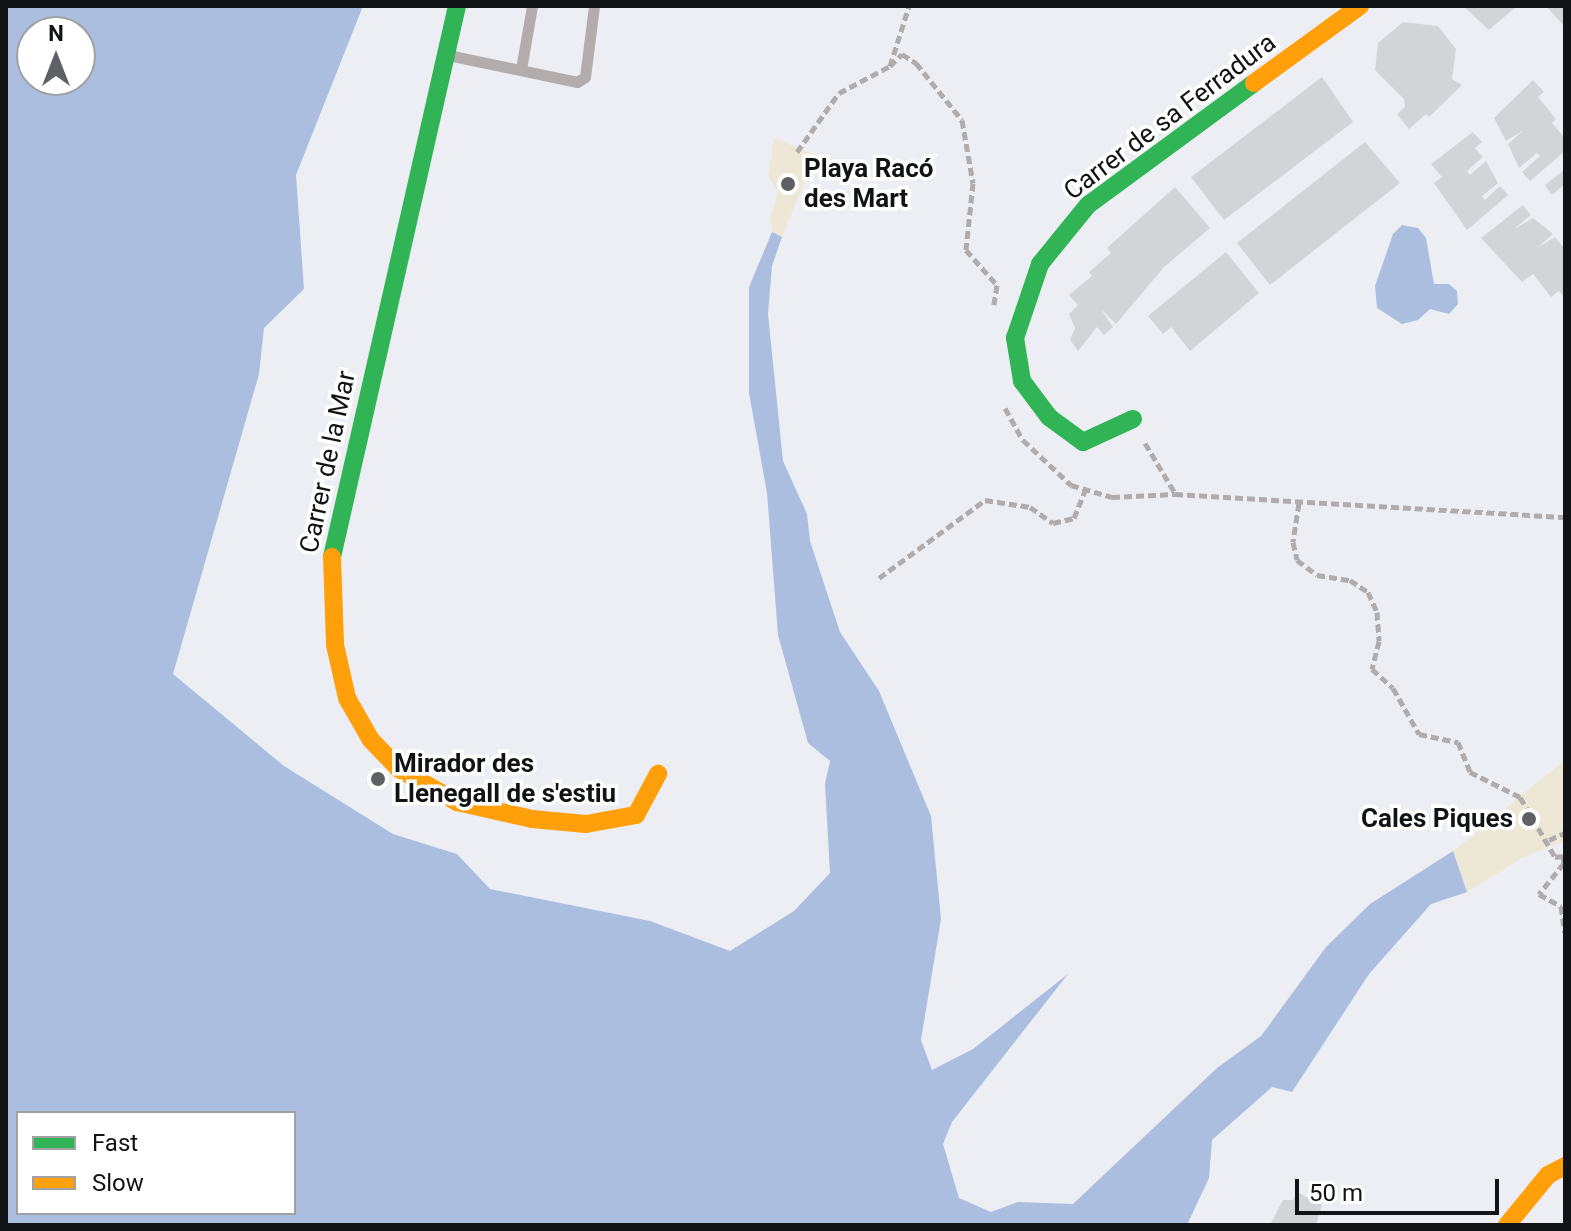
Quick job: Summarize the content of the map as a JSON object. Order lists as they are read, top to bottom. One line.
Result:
{"streets":{"street":["Carrer de sa Ferradura","Carrer de la Mar"]},"places":["Playa Racó des Mart","Mirador des Llenegall de s'estiu","Cales Piques"],"legend":["Fast","Slow"],"scale_bar":"50 m","north":"top"}
